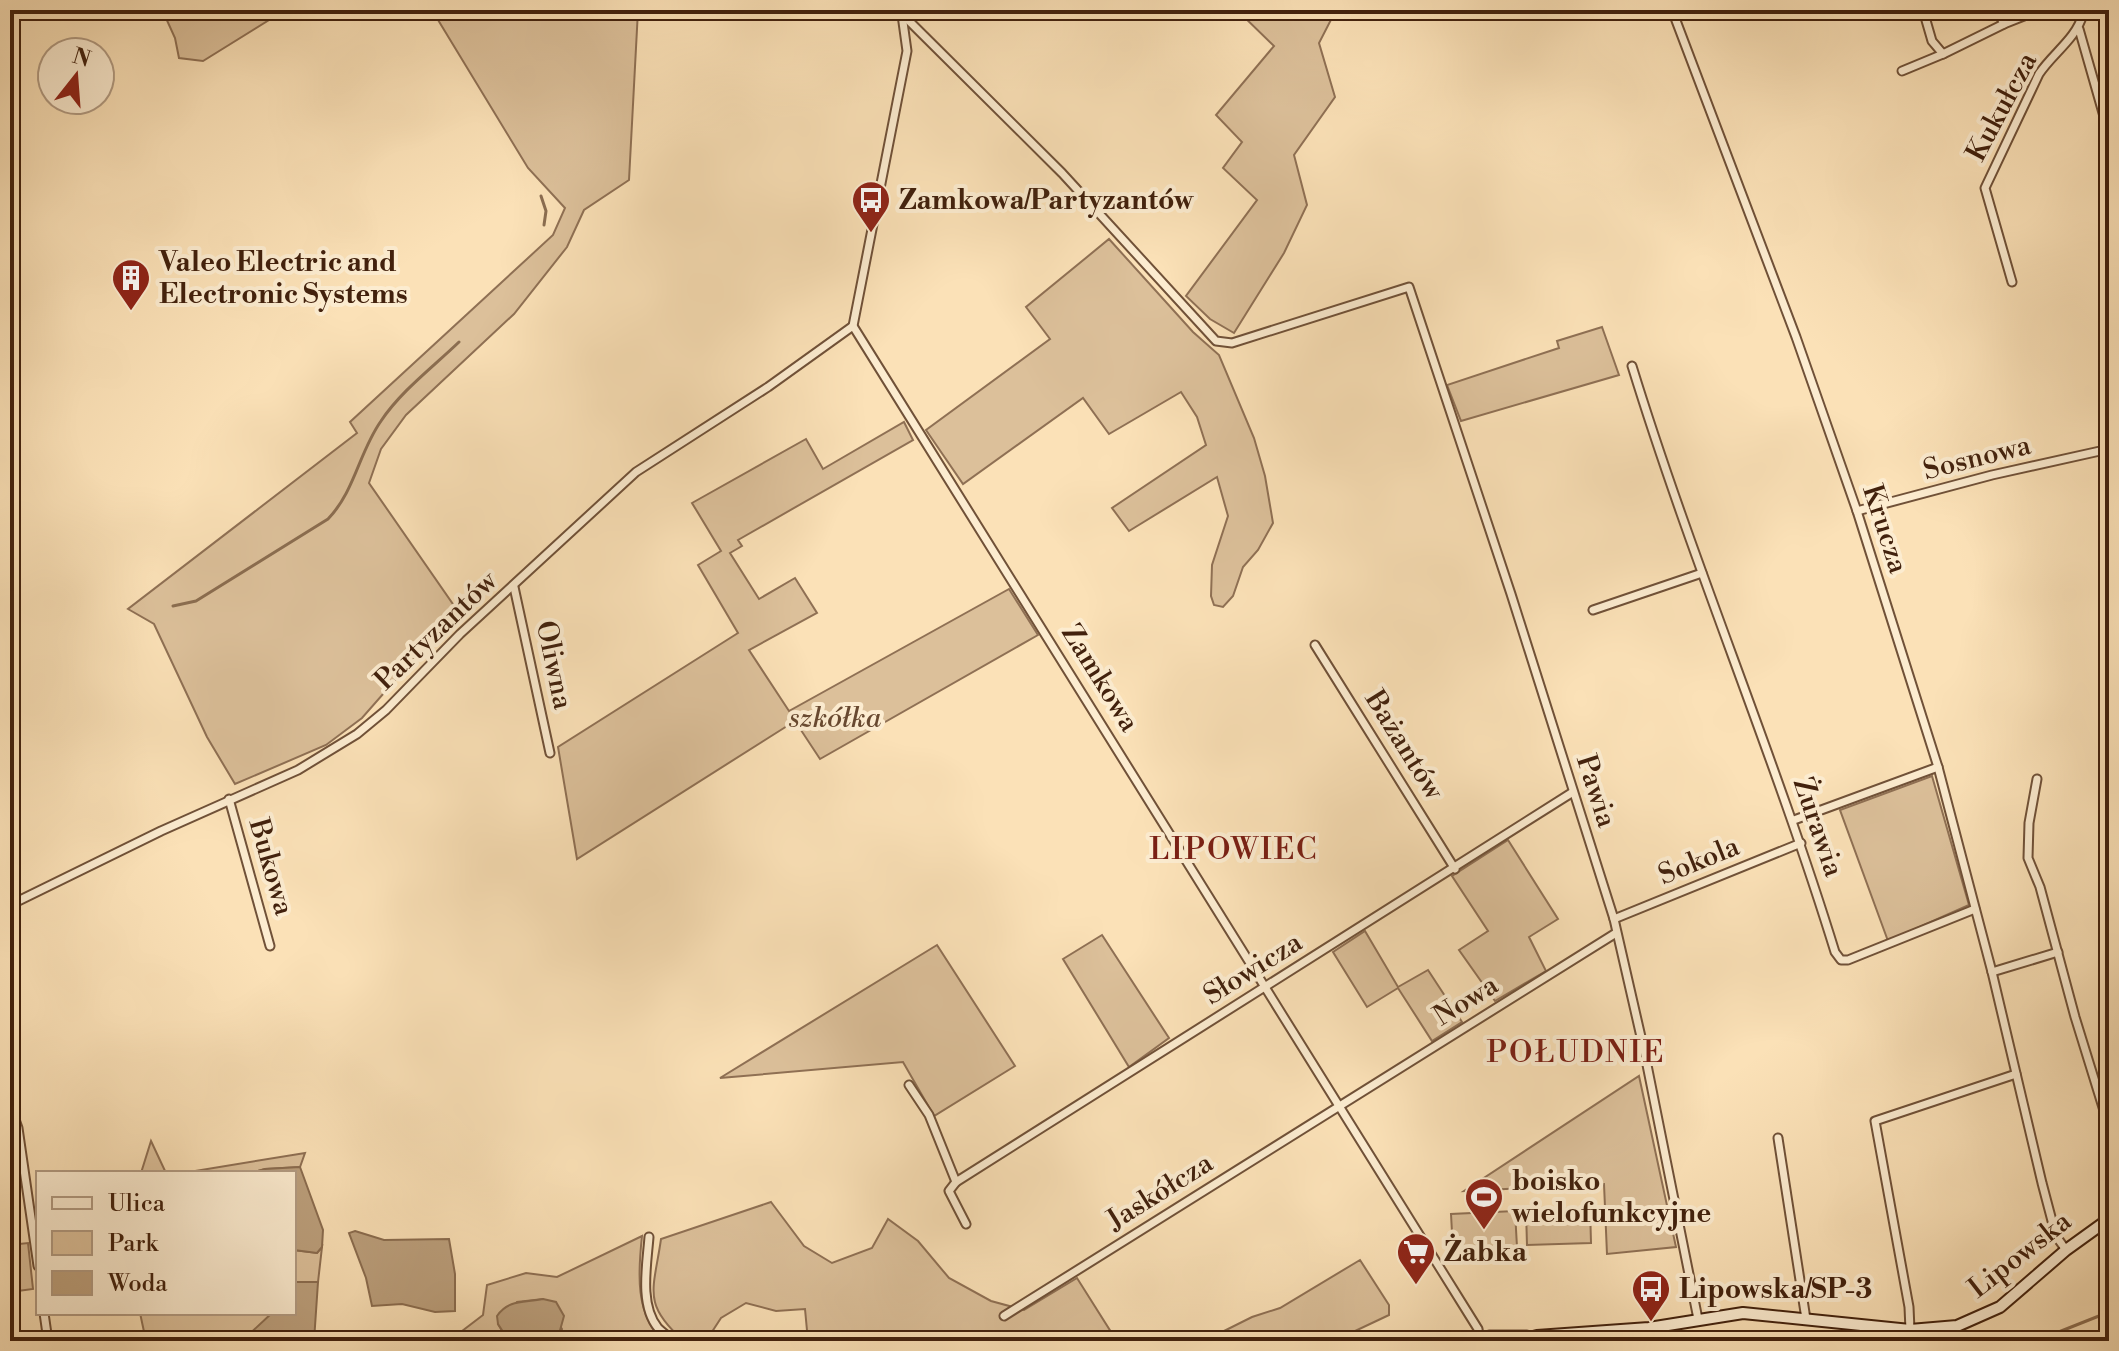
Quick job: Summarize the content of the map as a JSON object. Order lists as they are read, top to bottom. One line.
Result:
{"streets":{"street":["Kukułcza","Sosnowa","Krucza","Partyzantów","Oliwna","Zamkowa","Bażantów","Pawia","Żurawia","Sokola","Bukowa","Słowicza","Nowa","Jaskółcza","Lipowska"]},"crossings":[["Sosnowa","Krucza"],["Krucza","Żurawia"],["Krucza","Lipowska"],["Partyzantów","Oliwna"],["Partyzantów","Zamkowa"],["Partyzantów","Bukowa"],["Zamkowa","Słowicza"],["Zamkowa","Nowa"],["Zamkowa","Jaskółcza"],["Zamkowa","Lipowska"],["Bażantów","Słowicza"],["Pawia","Sokola"],["Pawia","Słowicza"],["Pawia","Nowa"],["Pawia","Lipowska"],["Żurawia","Sokola"],["Nowa","Jaskółcza"]],"districts":["LIPOWIEC","POŁUDNIE"],"parks":["szkółka"],"places":{"bus stop":["Zamkowa/Partyzantów","Lipowska/SP-3"],"building":["Valeo Electric and Electronic Systems"],"sports":["boisko wielofunkcyjne"],"supermarket":["Żabka"]},"legend":["Ulica","Park","Woda"],"north":"top"}
